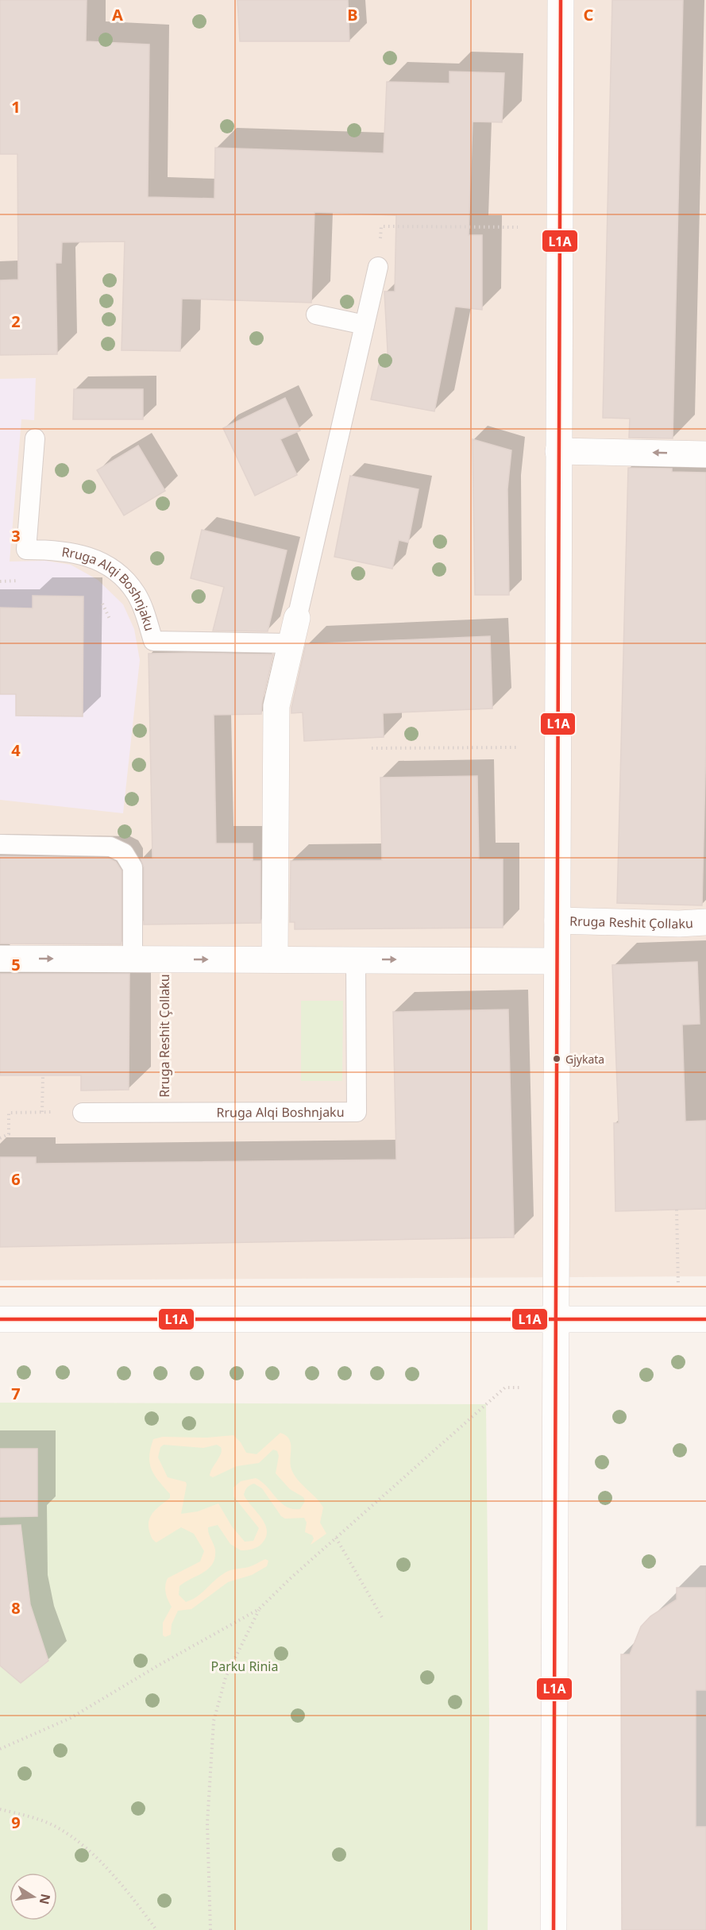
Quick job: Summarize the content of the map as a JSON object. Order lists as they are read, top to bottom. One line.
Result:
{"streets":{"street":["Rruga Reshit Çollaku"],"lane":["Rruga Alqi Boshnjaku"]},"crossings":[["Rruga Alqi Boshnjaku","Rruga Reshit Çollaku"]],"parks":["Parku Rinia"],"places":["Gjykata"],"lines":["transit line L1A"],"north":"right","grid":{"columns":["A","B","C"],"rows":["1","2","3","4","5","6","7","8","9"]}}
